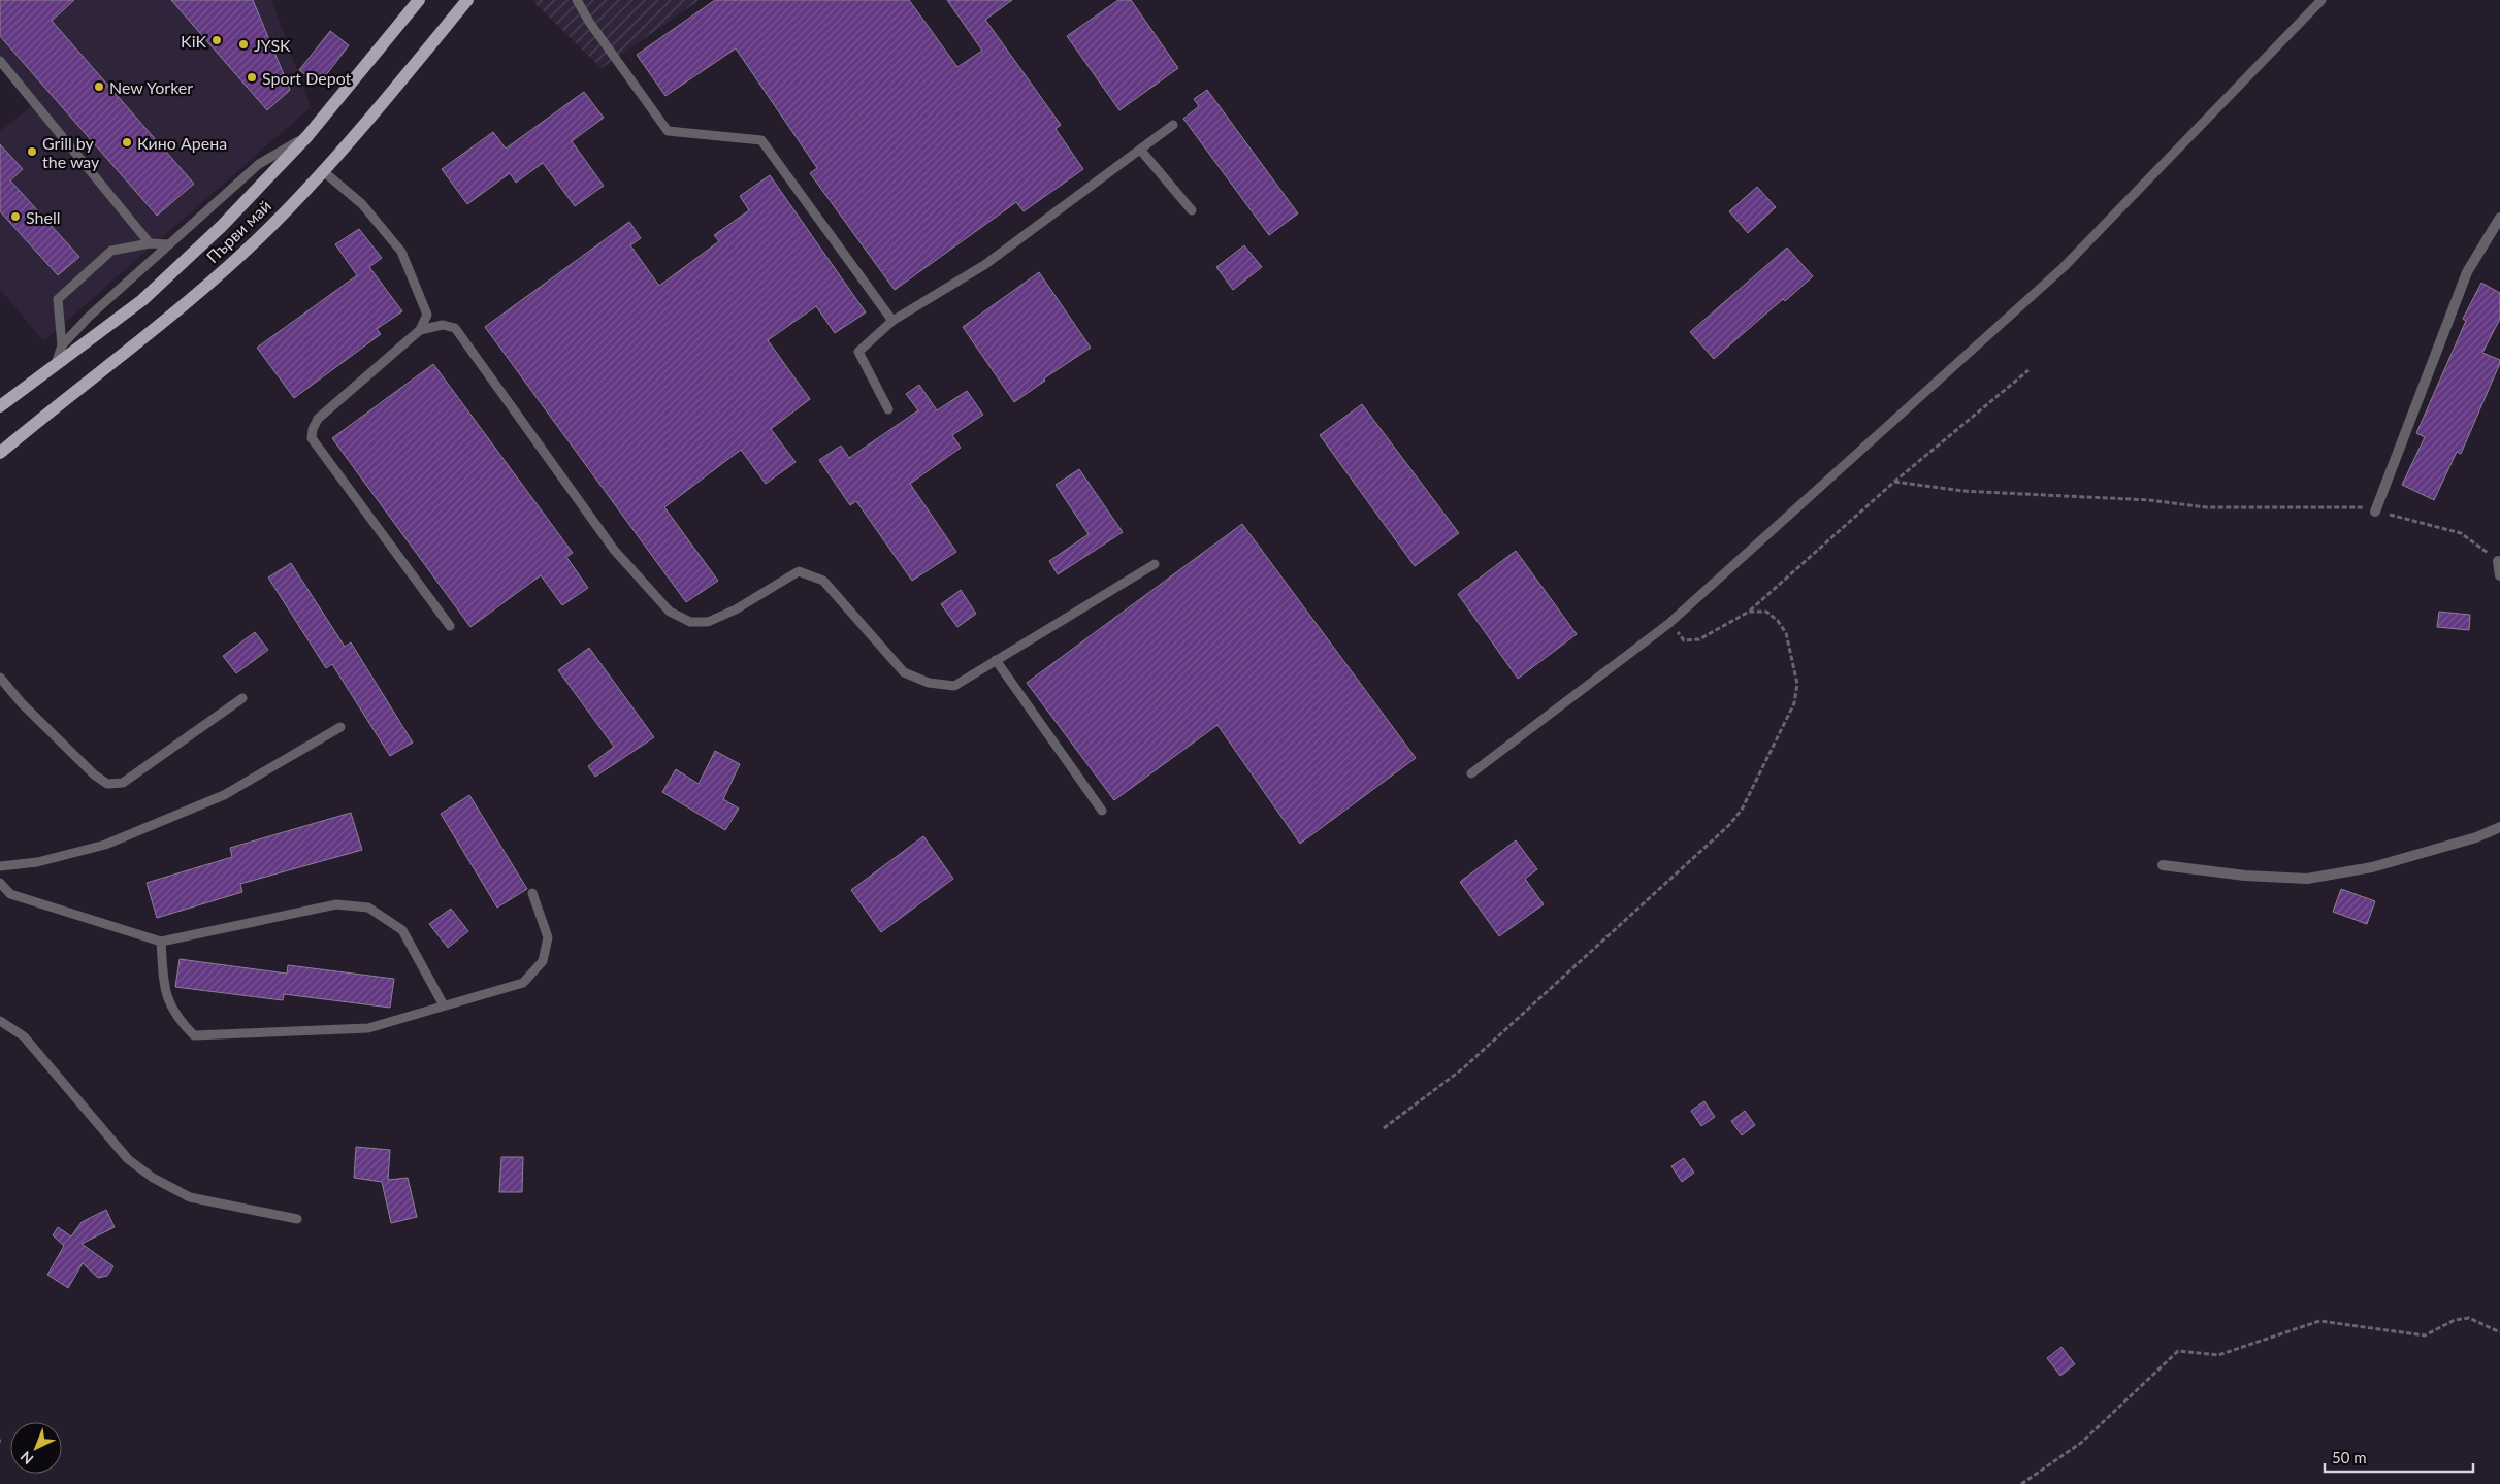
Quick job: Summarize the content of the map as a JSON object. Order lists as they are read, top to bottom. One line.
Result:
{"streets":{"main road":["Първи май"]},"places":["KiK","JYSK","Sport Depot","New Yorker","Кино Арена","Grill by the way","Shell"],"scale_bar":"50 m","north":"bottom left"}
